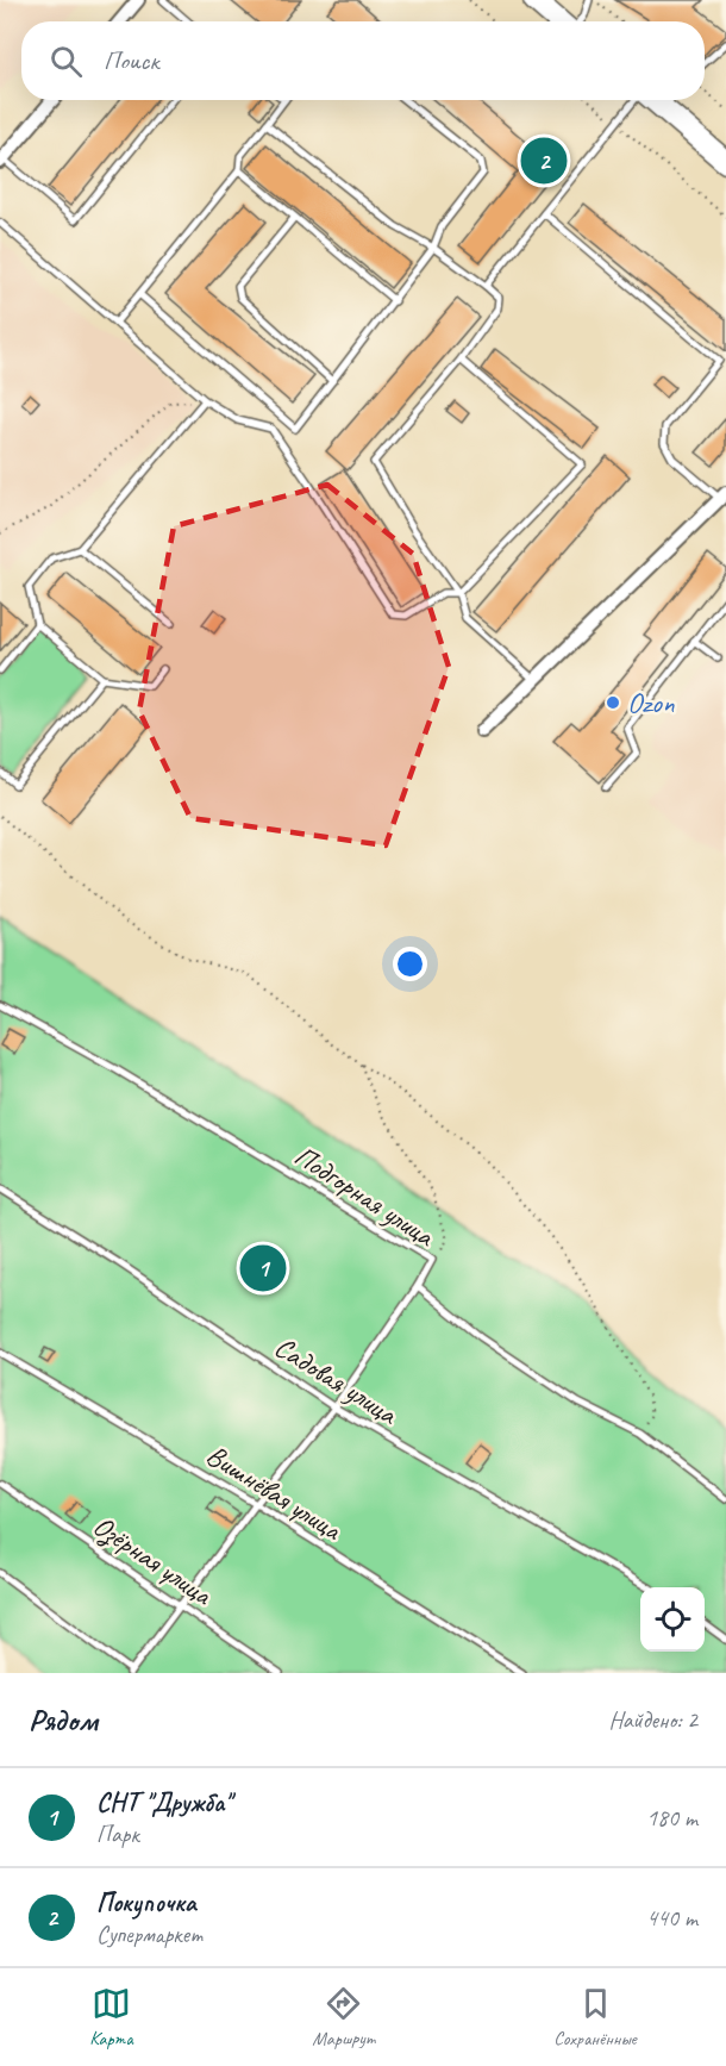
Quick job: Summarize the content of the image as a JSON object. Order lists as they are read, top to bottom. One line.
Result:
{"streets":{"lane":["Подгорная улица","Садовая улица","Вишнёвая улица","Озёрная улица"]},"places":["Ozon"],"page":{"search":"Поиск","pins":["2","1"],"heading":["Рядом","Найдено: 2"],"list":[{"mark":"1","name":"СНТ \"Дружба\"","note":"Парк","value":"180 m"},{"mark":"2","name":"Покупочка","note":"Супермаркет","value":"440 m"}],"nav":["Карта","Маршрут","Сохранённые"]}}
